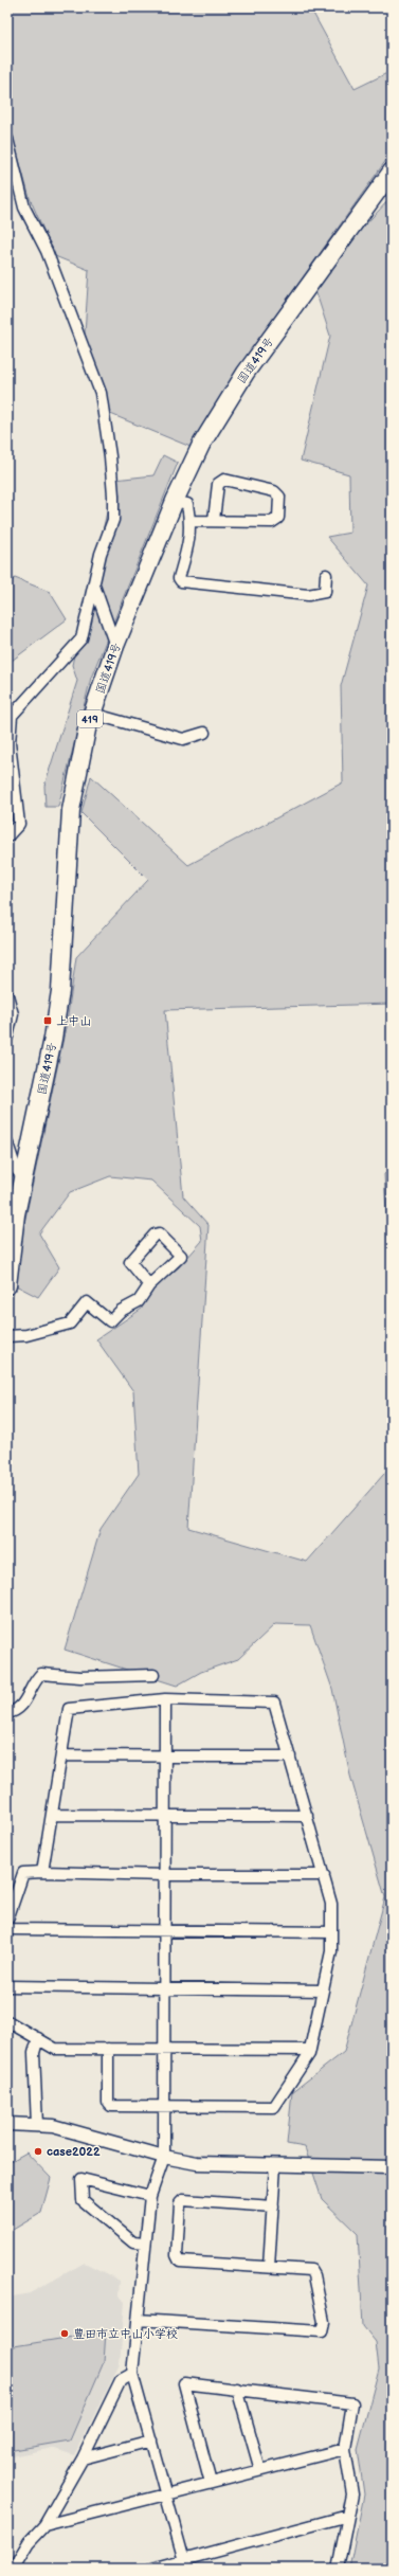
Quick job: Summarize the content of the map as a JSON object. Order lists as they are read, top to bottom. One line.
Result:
{"streets":{"highway":["国道419号","419"]},"places":{"transit":["上中山"],"other":["case2022","豊田市立中山小学校"]}}
